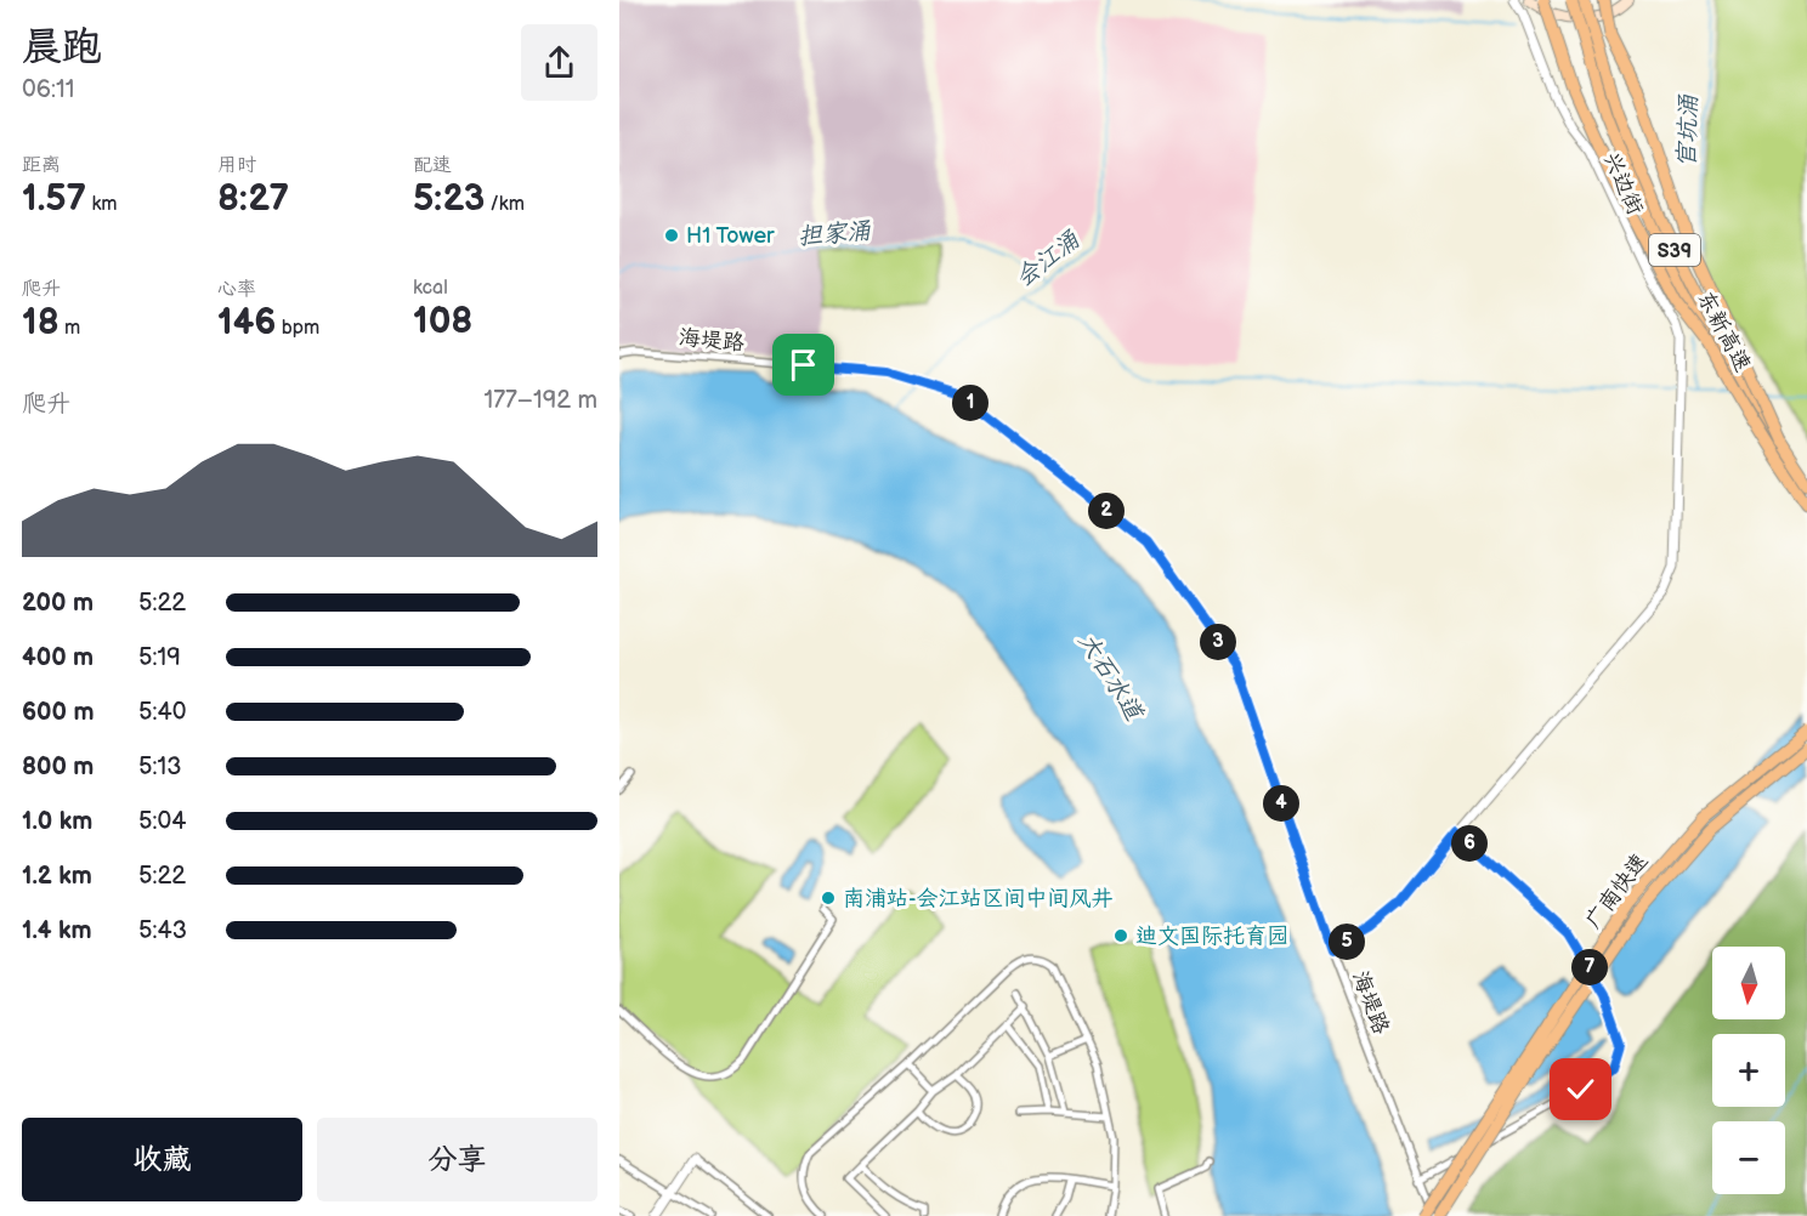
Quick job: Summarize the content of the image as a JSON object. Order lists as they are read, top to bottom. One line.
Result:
{"streets":{"highway":["S39","东新高速","广南快速"],"street":["兴边街","海堤路"]},"crossings":[["兴边街","海堤路"],["海堤路","广南快速"]],"water":["官坑涌","担家涌","会江涌","大石水道"],"places":["H1 Tower","南浦站-会江站区间中间风井","迪文国际托育园"],"north":"bottom","page":{"heading":["晨跑","06:11"],"stats":[["距离","1.57 km"],["用时","8:27"],["配速","5:23 /km"],["爬升","18 m"],["心率","146 bpm"],["kcal","108"]],"chart":["爬升","177–192 m"],"pins":["1","2","3","4","6","5","7"],"list":[{"name":"200 m","note":"5:22"},{"name":"400 m","note":"5:19"},{"name":"600 m","note":"5:40"},{"name":"800 m","note":"5:13"},{"name":"1.0 km","note":"5:04"},{"name":"1.2 km","note":"5:22"},{"name":"1.4 km","note":"5:43"}],"map_buttons":["+","−"],"buttons":["收藏","分享"]}}
